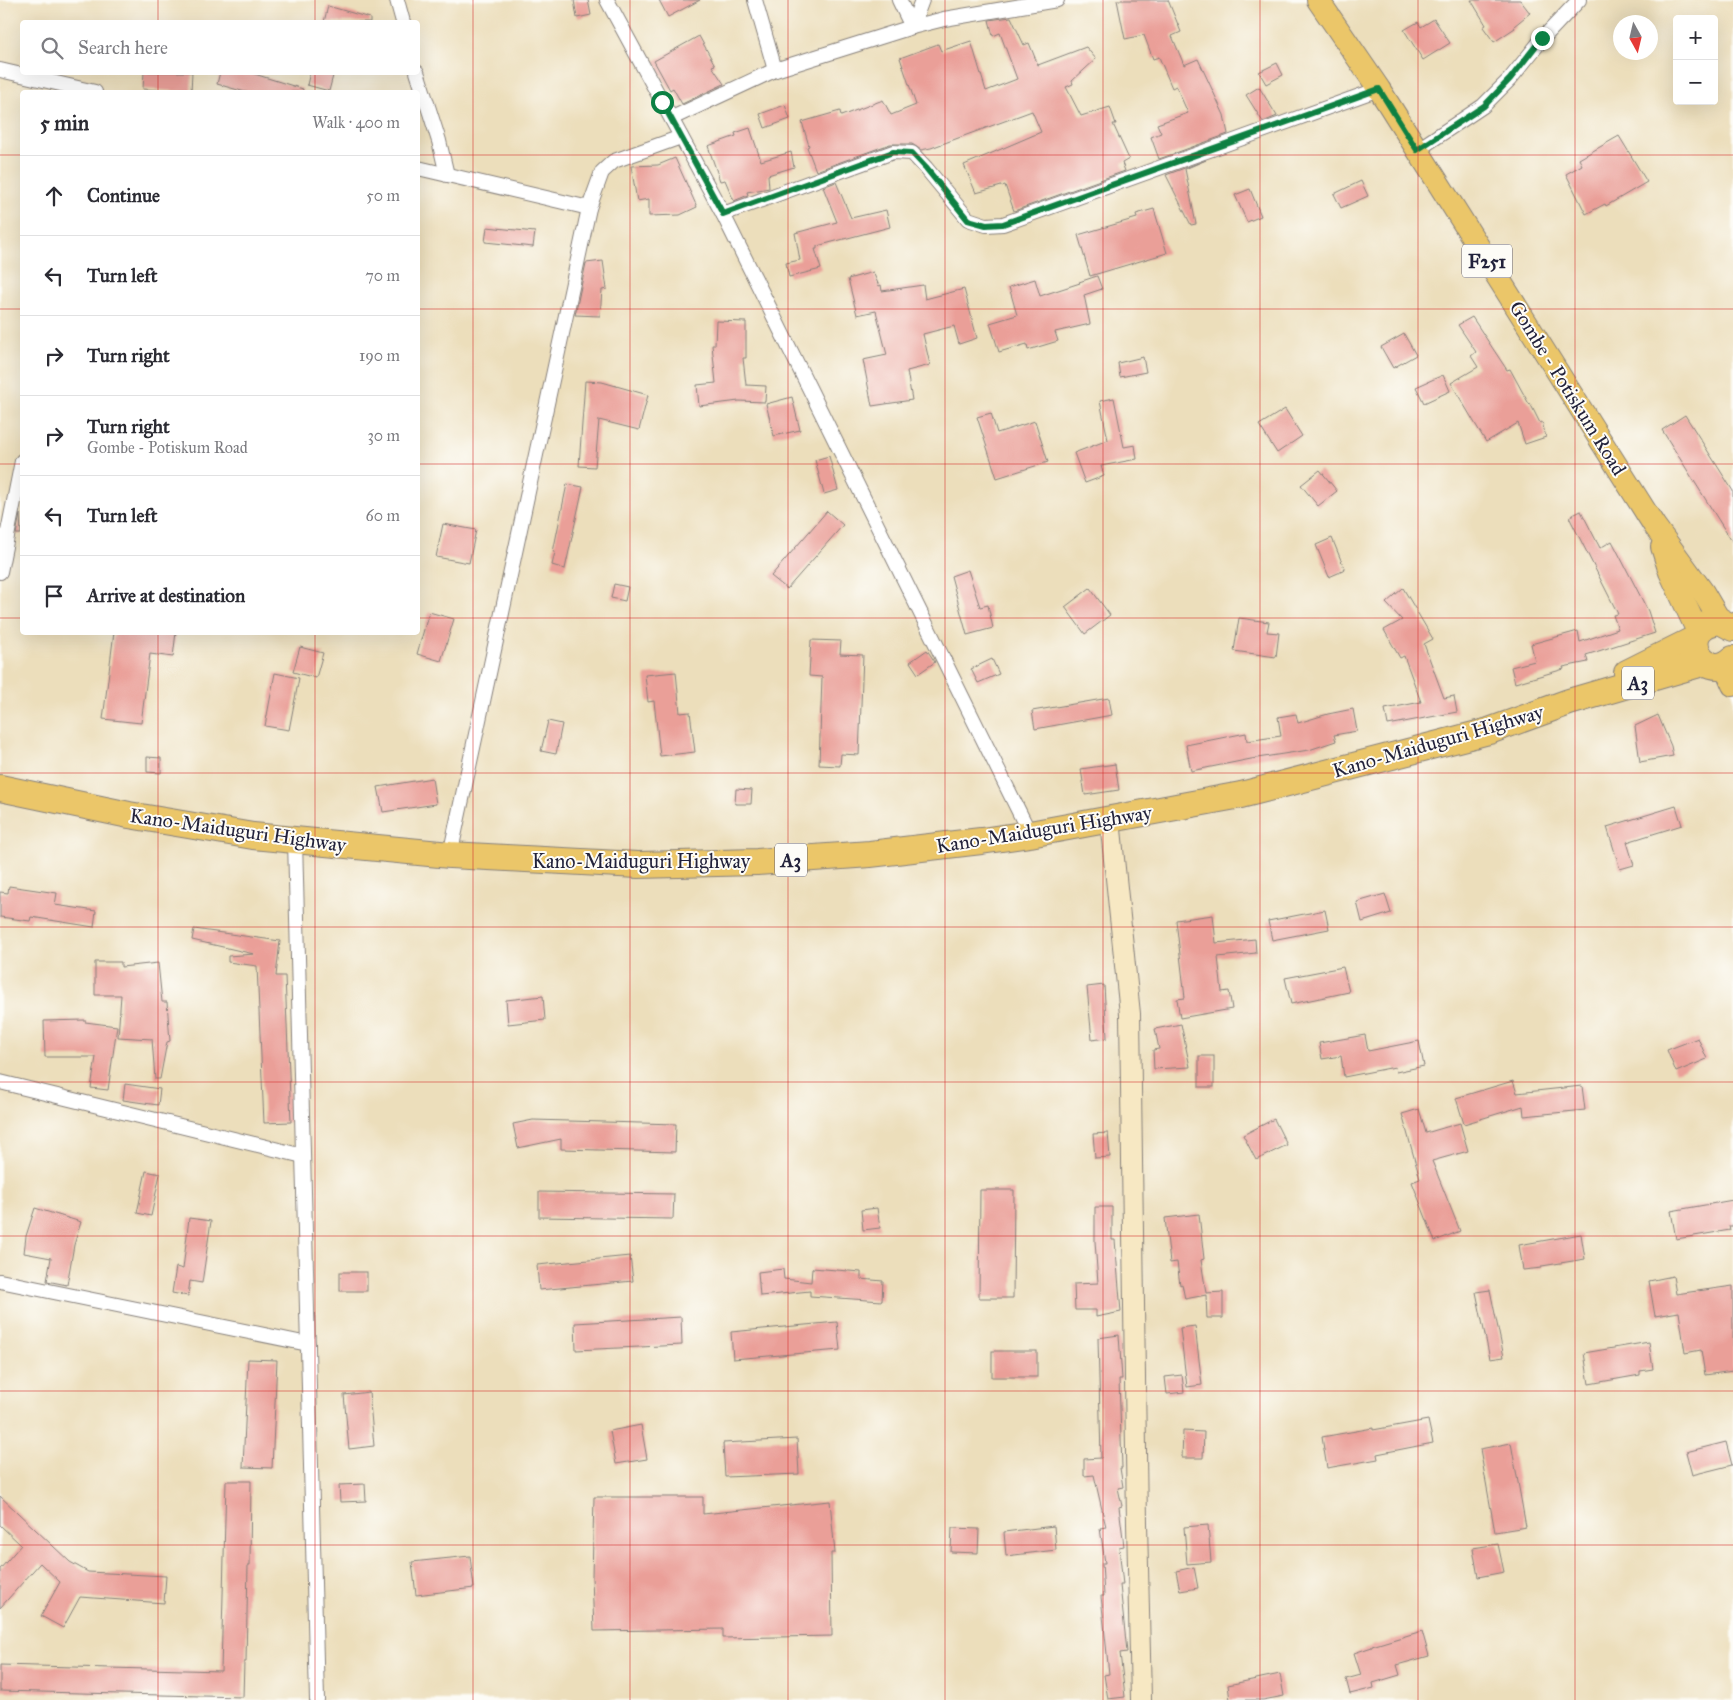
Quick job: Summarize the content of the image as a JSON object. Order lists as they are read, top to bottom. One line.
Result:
{"streets":{"highway":["A3","Kano-Maiduguri Highway"],"main road":["F251","Gombe - Potiskum Road"]},"crossings":[["Gombe - Potiskum Road","A3"],["Gombe - Potiskum Road","Kano-Maiduguri Highway"],["A3","Kano-Maiduguri Highway"]],"north":"bottom","page":{"map_buttons":["+","−"],"search":"Search here","heading":["5 min","Walk · 400 m"],"list":[["Continue","50 m"],["Turn left","70 m"],["Turn right","190 m"],["Turn right","Gombe - Potiskum Road","30 m"],["Turn left","60 m"],"Arrive at destination"]}}
